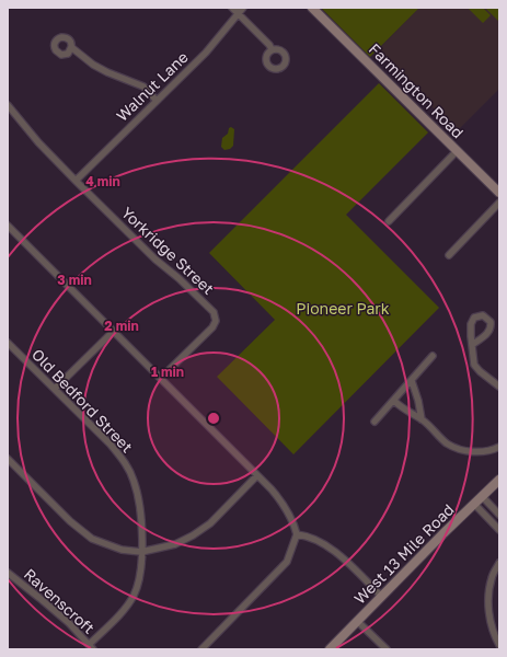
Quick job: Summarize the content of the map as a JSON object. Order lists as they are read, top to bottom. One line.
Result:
{"streets":{"street":["Walnut Lane","Farmington Road","Yorkridge Street","Old Bedford Street","West 13 Mile Road","Ravenscroft"]},"crossings":[["Walnut Lane","Yorkridge Street"],["Old Bedford Street","Ravenscroft"]],"parks":["Pioneer Park"],"rings":["4 min","3 min","2 min","1 min"]}
